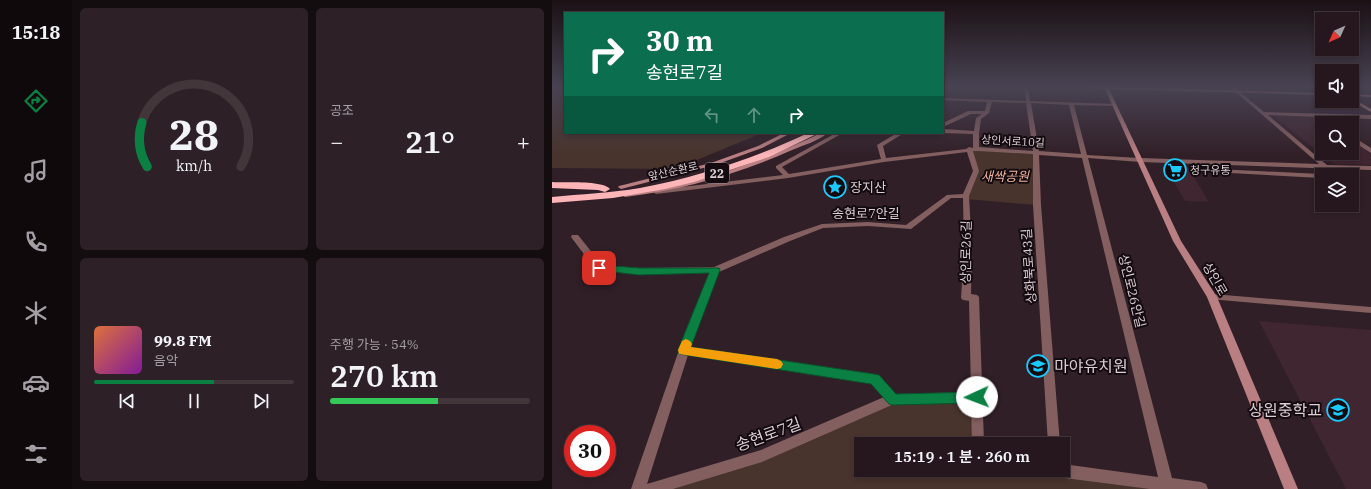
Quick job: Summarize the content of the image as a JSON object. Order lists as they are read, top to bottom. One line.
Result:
{"streets":{"highway":["앞산순환로","22"],"street":["상인서로10길","송현로7안길","상인로26길","상화북로43길","상인로","상인로26안길","송현로7길"]},"crossings":[["상인서로10길","상인로26길"],["상인서로10길","상화북로43길"],["상인서로10길","상인로"],["상인서로10길","상인로26안길"],["송현로7안길","상인로26길"],["상인로26길","송현로7길"]],"parks":["새싹공원"],"places":{"supermarket":["청구유통"],"place":["장지산"],"school or university":["마야유치원","상원중학교"]},"north":"bottom left","page":{"tabs":"15:18","tile":["공조",["주행 가능 · 54%","270 km"]],"turn":["30 m","송현로7길"],"heat":["−","21°","+"],"song":["99.8 FM","음악"],"limit":"30","trip":"15:19 · 1 분 · 260 m","gauge":["28","km/h"]}}
